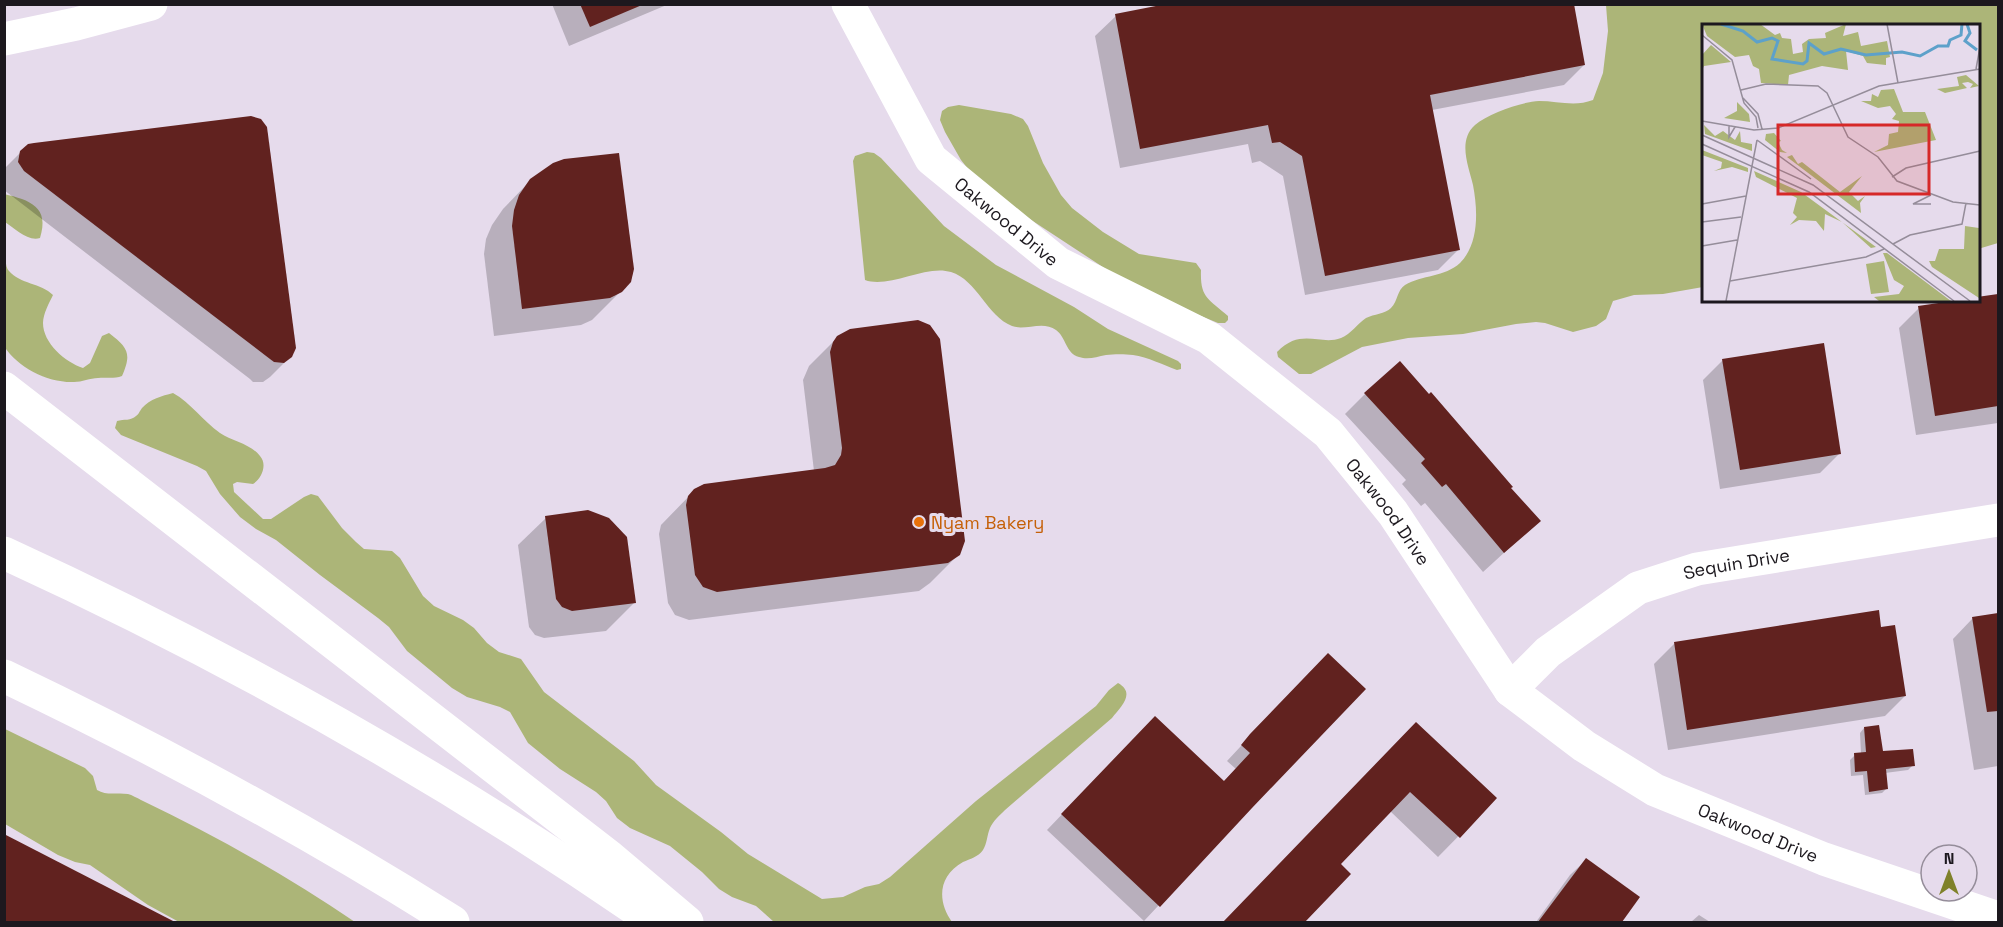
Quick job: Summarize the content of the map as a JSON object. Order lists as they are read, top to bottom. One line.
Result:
{"streets":{"main road":["Oakwood Drive","Sequin Drive"]},"crossings":[["Oakwood Drive","Sequin Drive"]],"places":["Nyam Bakery"],"north":"top"}
